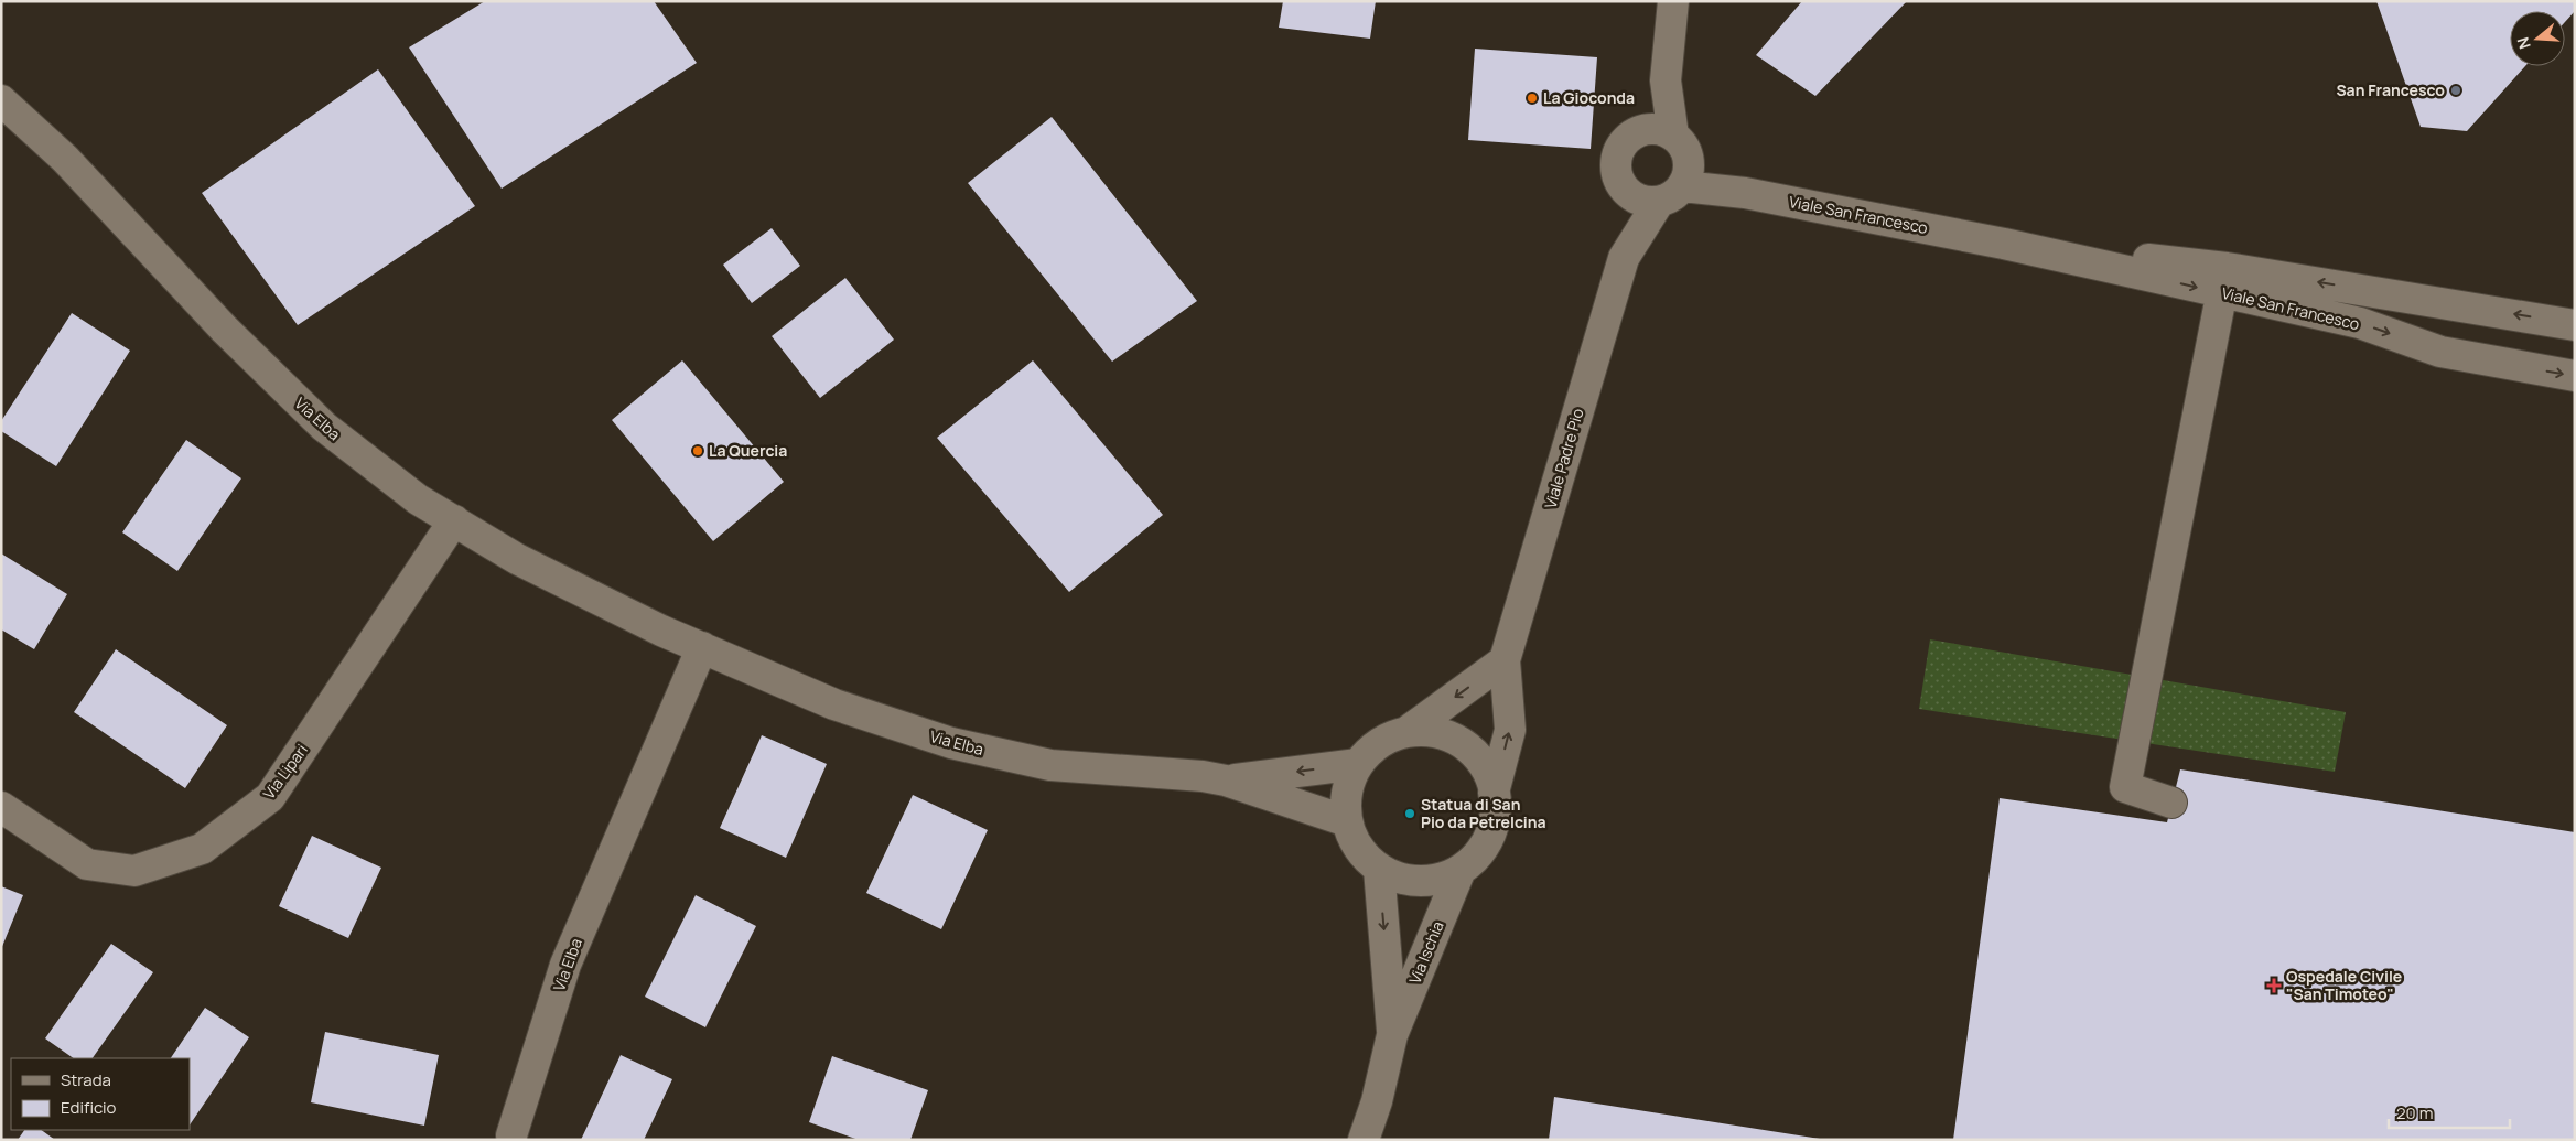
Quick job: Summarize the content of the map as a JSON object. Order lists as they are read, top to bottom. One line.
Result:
{"streets":{"street":["Viale San Francesco","Via Elba","Viale Padre Pio","Via Lipari","Via Ischia"]},"crossings":[["Viale San Francesco","Viale Padre Pio"],["Via Elba","Viale Padre Pio"],["Via Elba","Via Lipari"],["Via Elba","Via Ischia"],["Viale Padre Pio","Via Ischia"]],"one_way":["Via Ischia"],"places":{"other":["San Francesco","La Gioconda","La Quercia","Statua di San Pio da Petrelcina"],"health":["Ospedale Civile \"San Timoteo\""]},"legend":["Strada","Edificio"],"scale_bar":"20 m","north":"left"}
